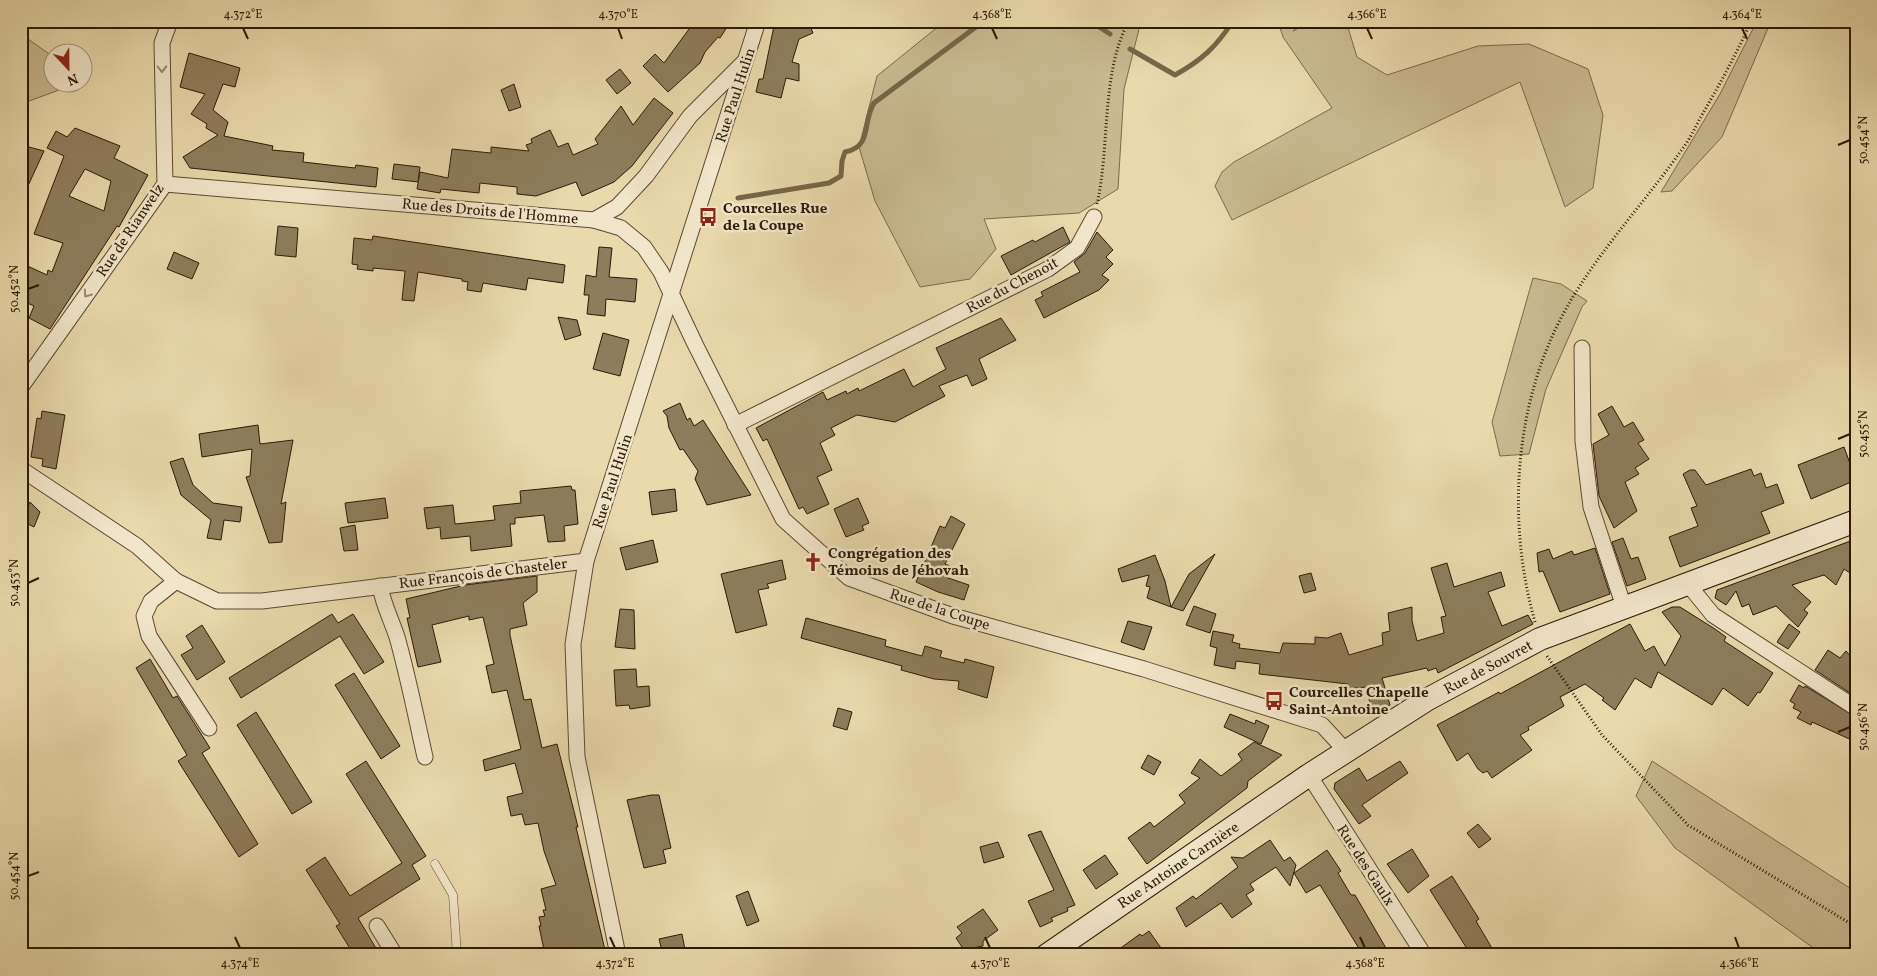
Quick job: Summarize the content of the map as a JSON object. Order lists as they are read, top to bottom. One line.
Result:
{"streets":{"main road":["Rue de Souvret","Rue Antoine Carnière"],"street":["Rue Paul Hulin","Rue des Droits de l'Homme","Rue de Rianwelz","Rue du Chenoit","Rue François de Chasteler","Rue de la Coupe","Rue des Gaulx"]},"crossings":[["Rue Paul Hulin","Rue des Droits de l'Homme"],["Rue Paul Hulin","Rue François de Chasteler"],["Rue Paul Hulin","Rue de la Coupe"],["Rue des Droits de l'Homme","Rue de Rianwelz"],["Rue des Droits de l'Homme","Rue de la Coupe"],["Rue du Chenoit","Rue de la Coupe"],["Rue de la Coupe","Rue de Souvret"],["Rue de Souvret","Rue Antoine Carnière"],["Rue de Souvret","Rue des Gaulx"],["Rue Antoine Carnière","Rue des Gaulx"]],"one_way":["Rue de Rianwelz"],"places":{"bus stop":["Courcelles Rue de la Coupe","Courcelles Chapelle Saint-Antoine"],"church":["Congrégation des Témoins de Jéhovah"]},"north":"bottom","coordinates":["4.372°E","4.370°E","4.368°E","4.366°E","4.364°E","50.454°N","50.452°N","50.455°N","50.453°N","50.456°N","4.374°E"]}
